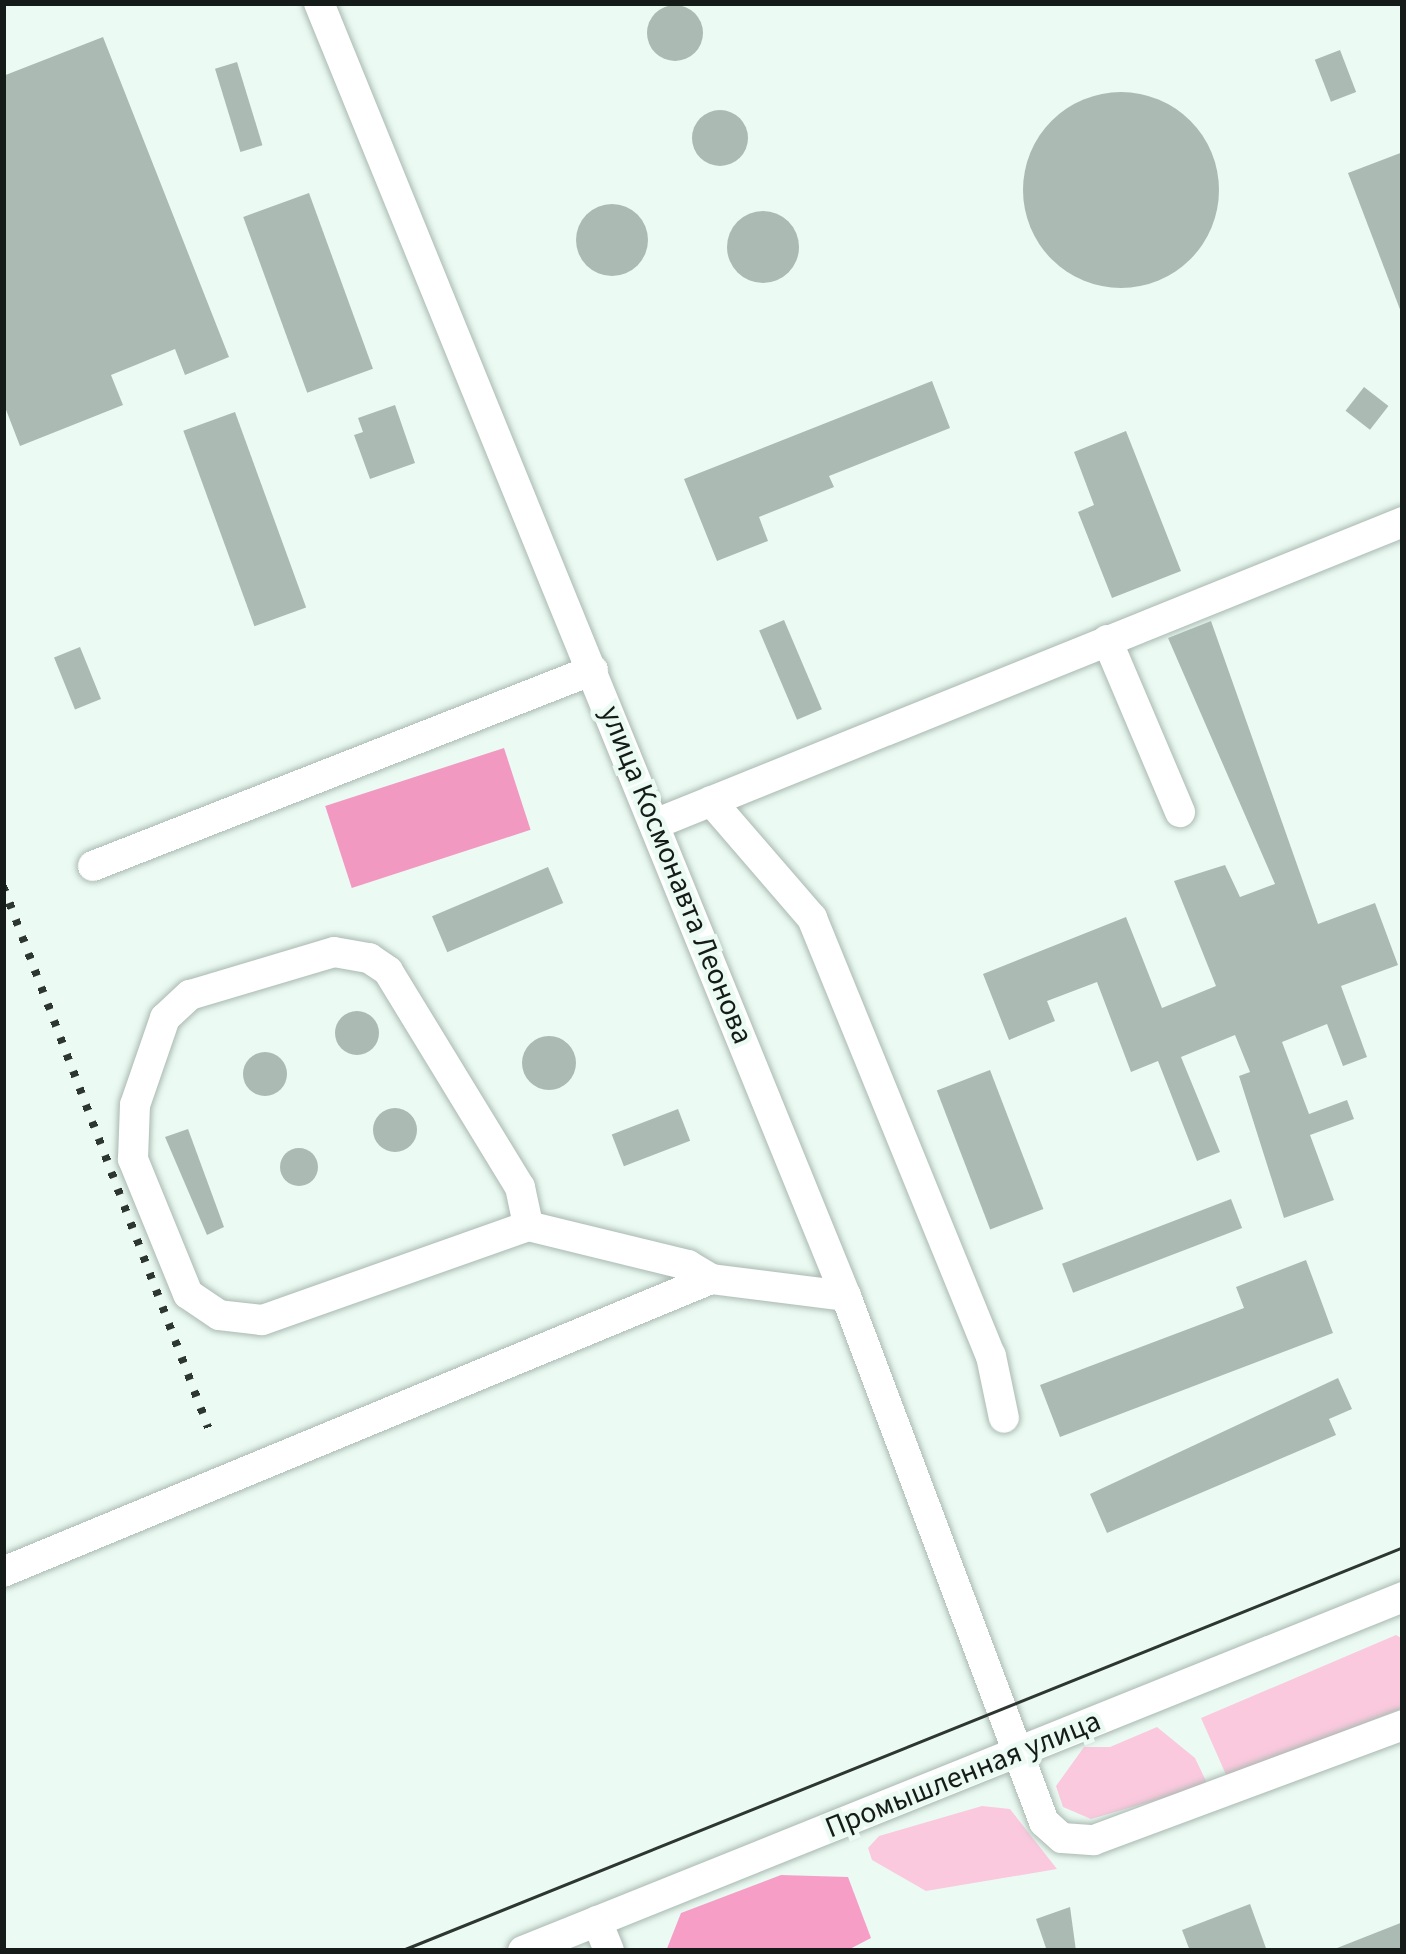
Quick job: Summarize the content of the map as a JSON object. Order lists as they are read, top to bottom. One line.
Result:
{"streets":{"street":["улица Космонавта Леонова","Промышленная улица"]},"crossings":[["улица Космонавта Леонова","Промышленная улица"]]}
